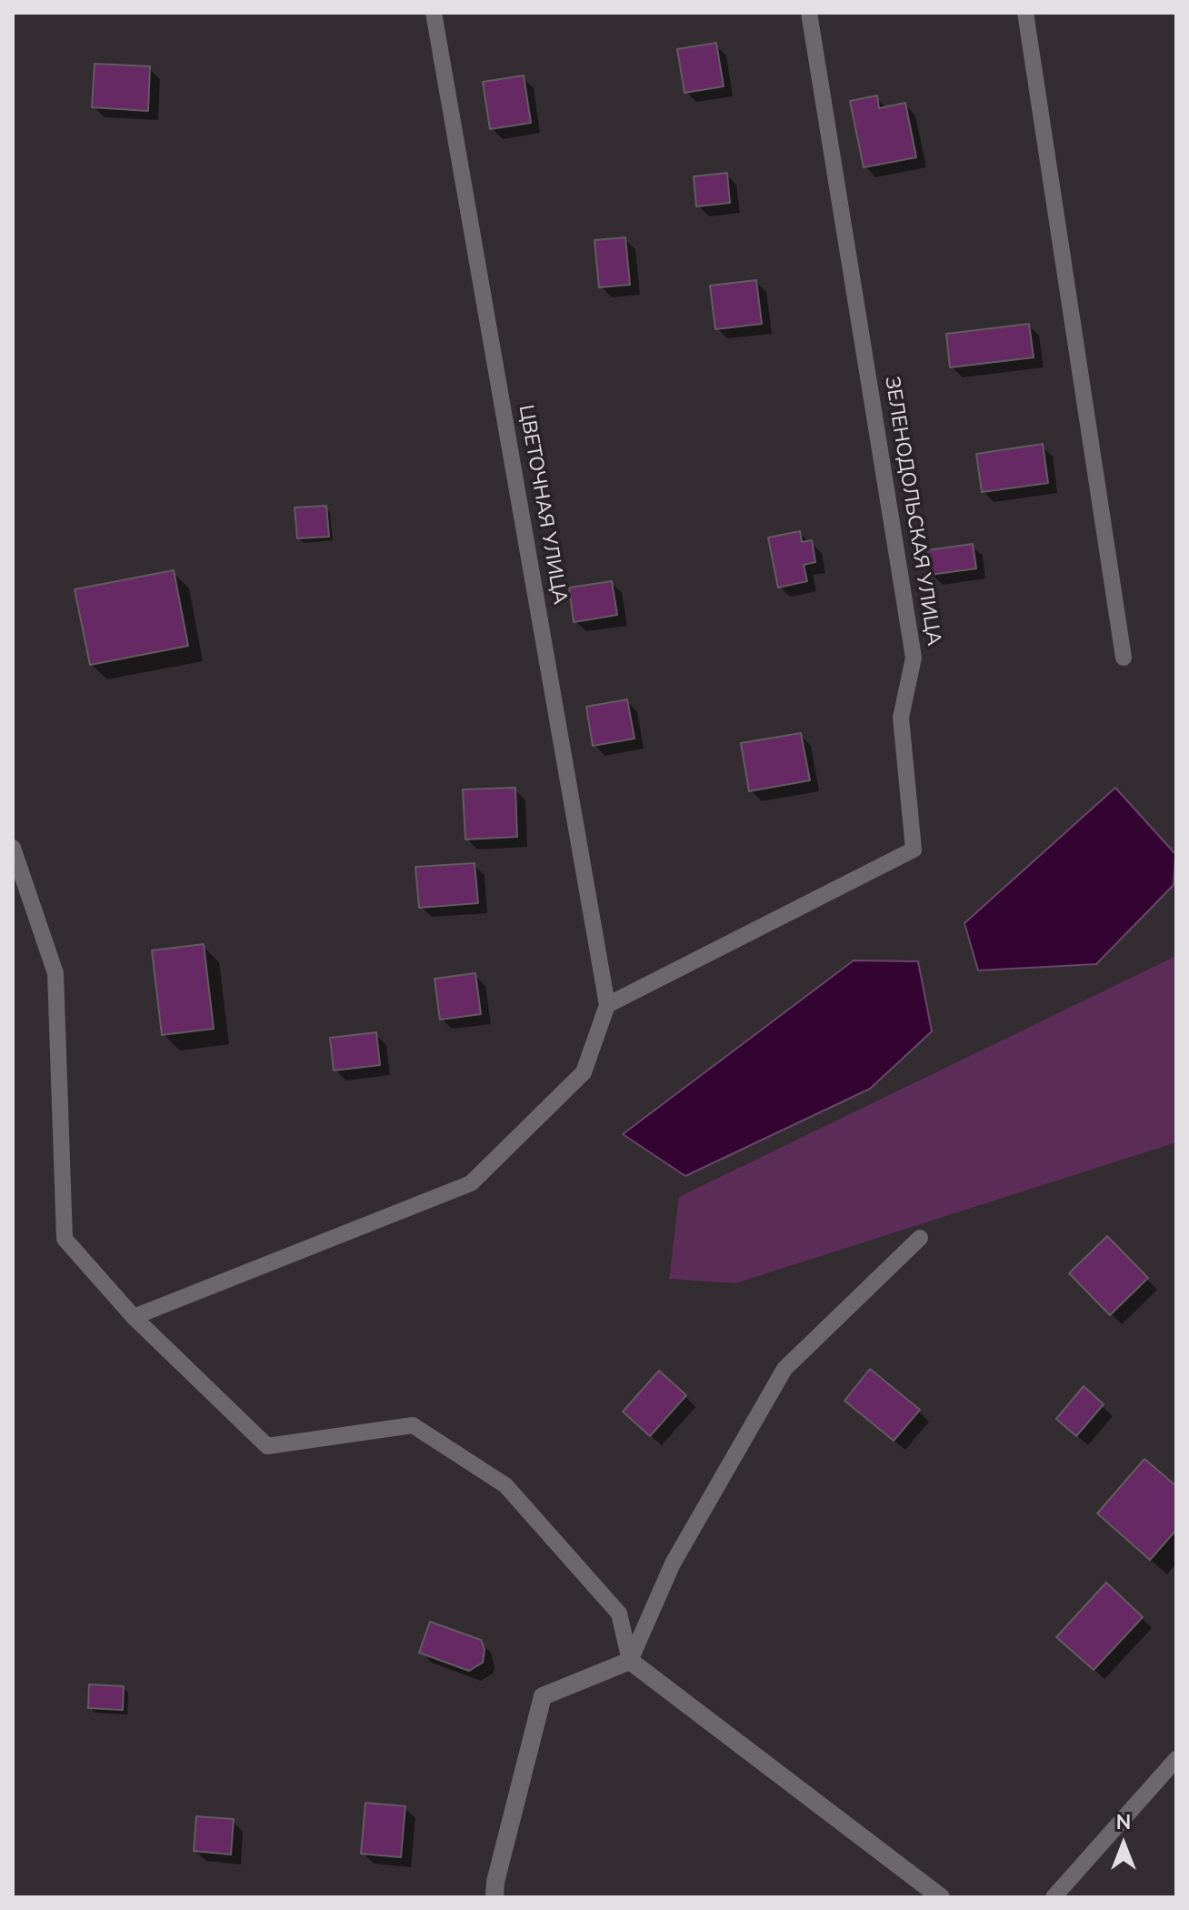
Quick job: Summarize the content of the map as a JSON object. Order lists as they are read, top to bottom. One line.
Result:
{"streets":{"lane":["ЦВЕТОЧНАЯ УЛИЦА","ЗЕЛЕНОДОЛЬСКАЯ УЛИЦА"]},"crossings":[["ЦВЕТОЧНАЯ УЛИЦА","ЗЕЛЕНОДОЛЬСКАЯ УЛИЦА"]],"north":"top"}
